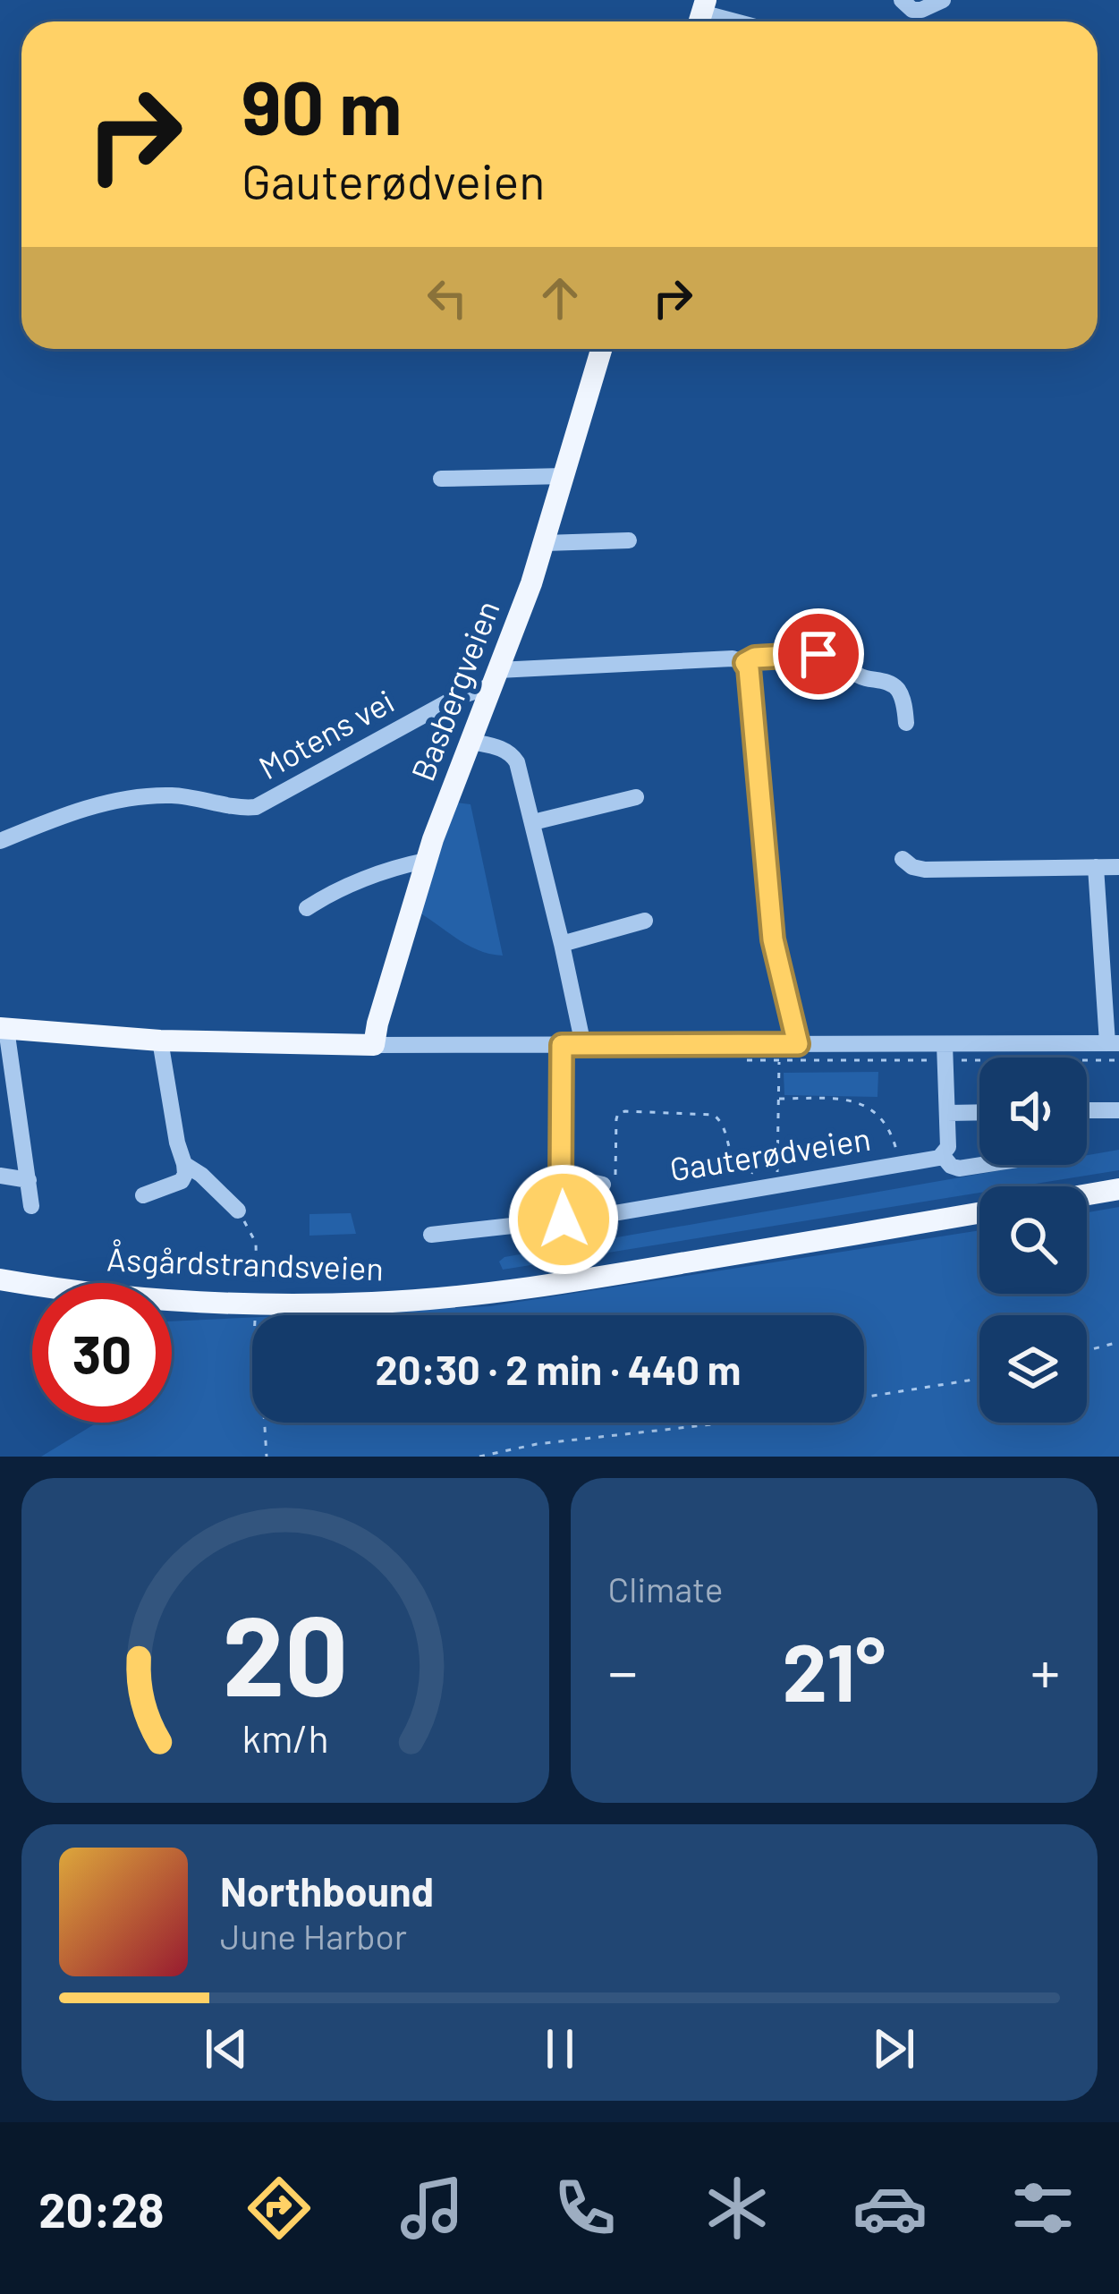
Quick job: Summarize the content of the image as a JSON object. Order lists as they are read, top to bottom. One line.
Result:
{"streets":{"main road":["Basbergveien","Åsgårdstrandsveien"],"street":["Motens vei","Gauterødveien"]},"crossings":[["Basbergveien","Motens vei"]],"page":{"turn":["90 m","Gauterødveien"],"limit":"30","trip":"20:30 · 2 min · 440 m","tile":"Climate","heat":["−","21°","+"],"song":["Northbound","June Harbor"],"tabs":"20:28","gauge":["20","km/h"]}}
